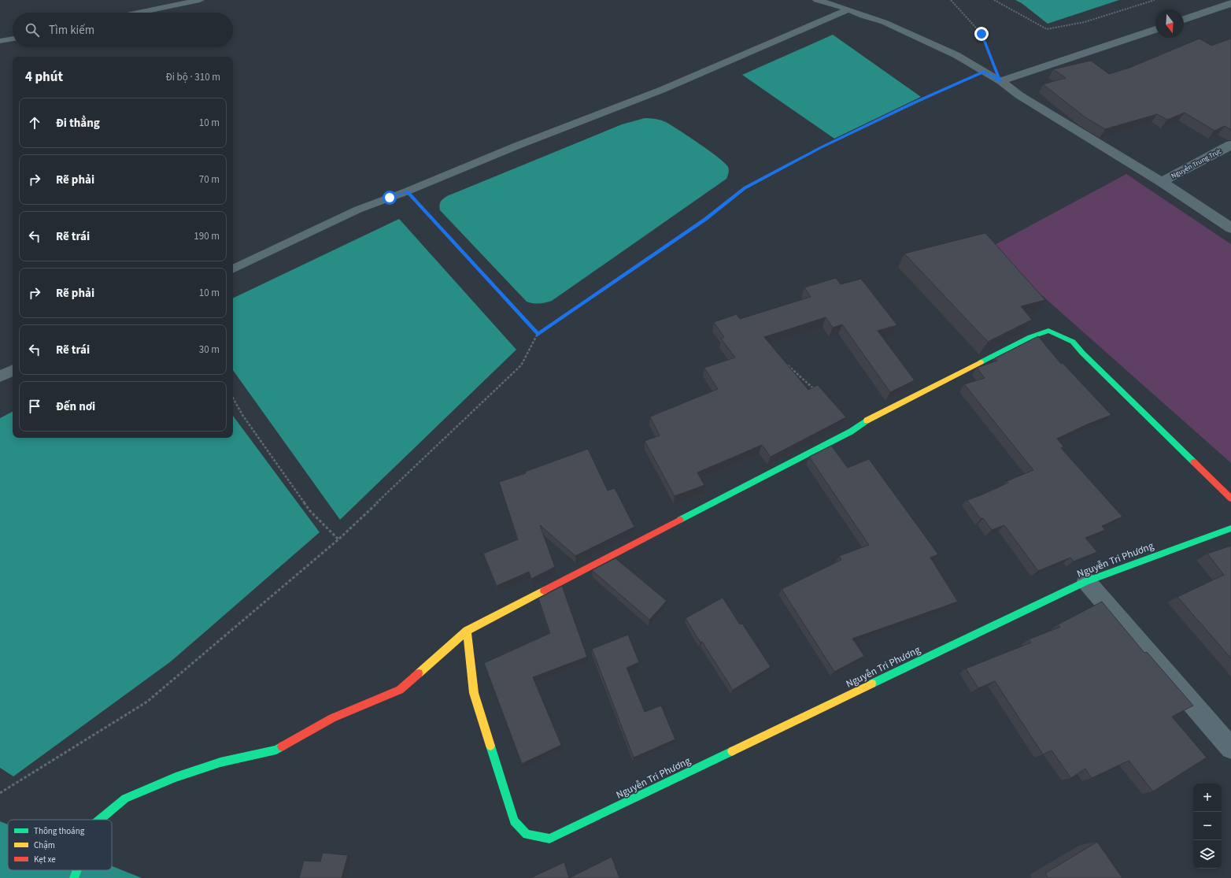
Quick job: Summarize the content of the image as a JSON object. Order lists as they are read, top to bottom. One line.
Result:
{"streets":{"street":["Nguyễn Trung Trực","Nguyễn Tri Phương"]},"legend":["Thông thoáng","Chậm","Kẹt xe"],"north":"bottom","page":{"search":"Tìm kiếm","heading":["4 phút","Đi bộ · 310 m"],"list":[["Đi thẳng","10 m"],["Rẽ phải","70 m"],["Rẽ trái","190 m"],["Rẽ phải","10 m"],["Rẽ trái","30 m"],"Đến nơi"],"map_buttons":["+","−"]}}
